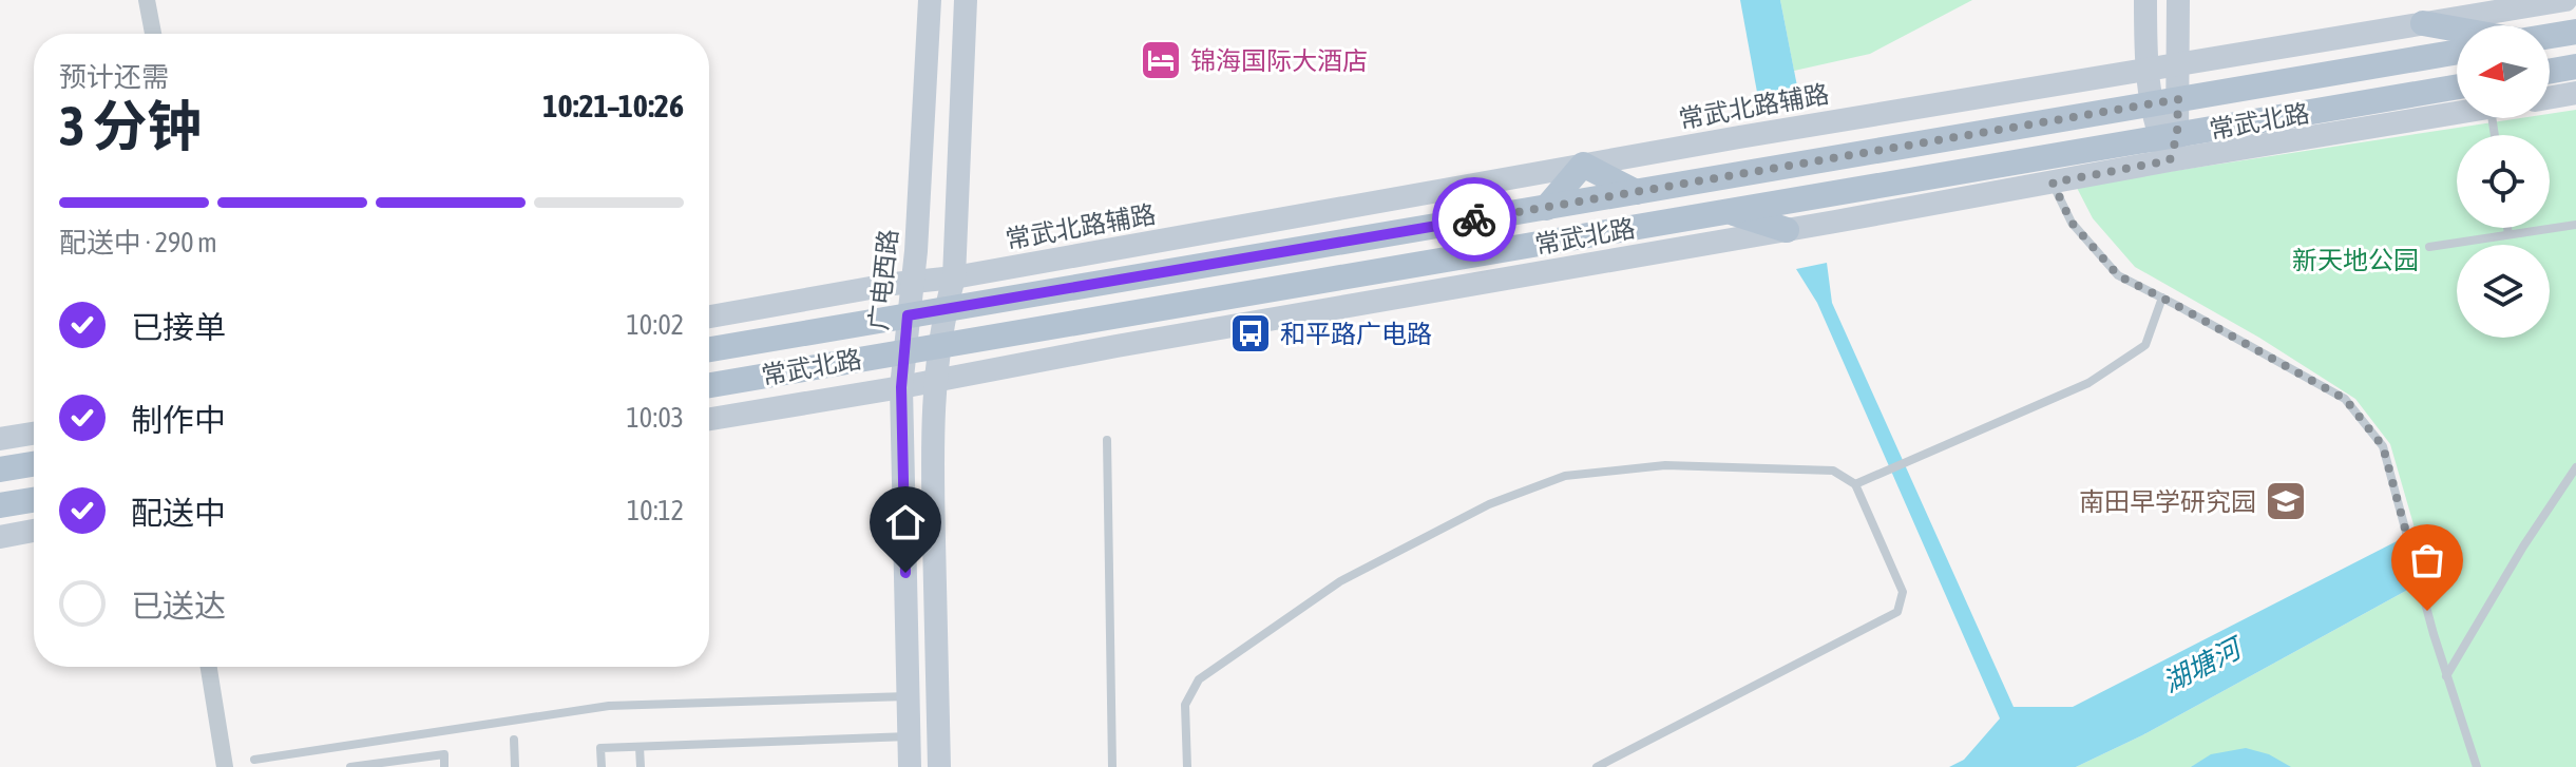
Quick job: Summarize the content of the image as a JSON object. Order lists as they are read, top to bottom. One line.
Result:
{"streets":{"main road":["常武北路"],"street":["常武北路辅路","广电西路"]},"crossings":[["常武北路辅路","广电西路"],["常武北路","广电西路"]],"water":["湖塘河"],"parks":["新天地公园"],"places":{"hotel":["锦海国际大酒店"],"bus stop":["和平路广电路"],"school or university":["南田早学研究园"]},"north":"left","page":{"heading":["3 分钟","预计还需","10:21–10:26"],"bar":"配送中 · 290 m","list":[["已接单","10:02"],["制作中","10:03"],["配送中","10:12"],"已送达"]}}
